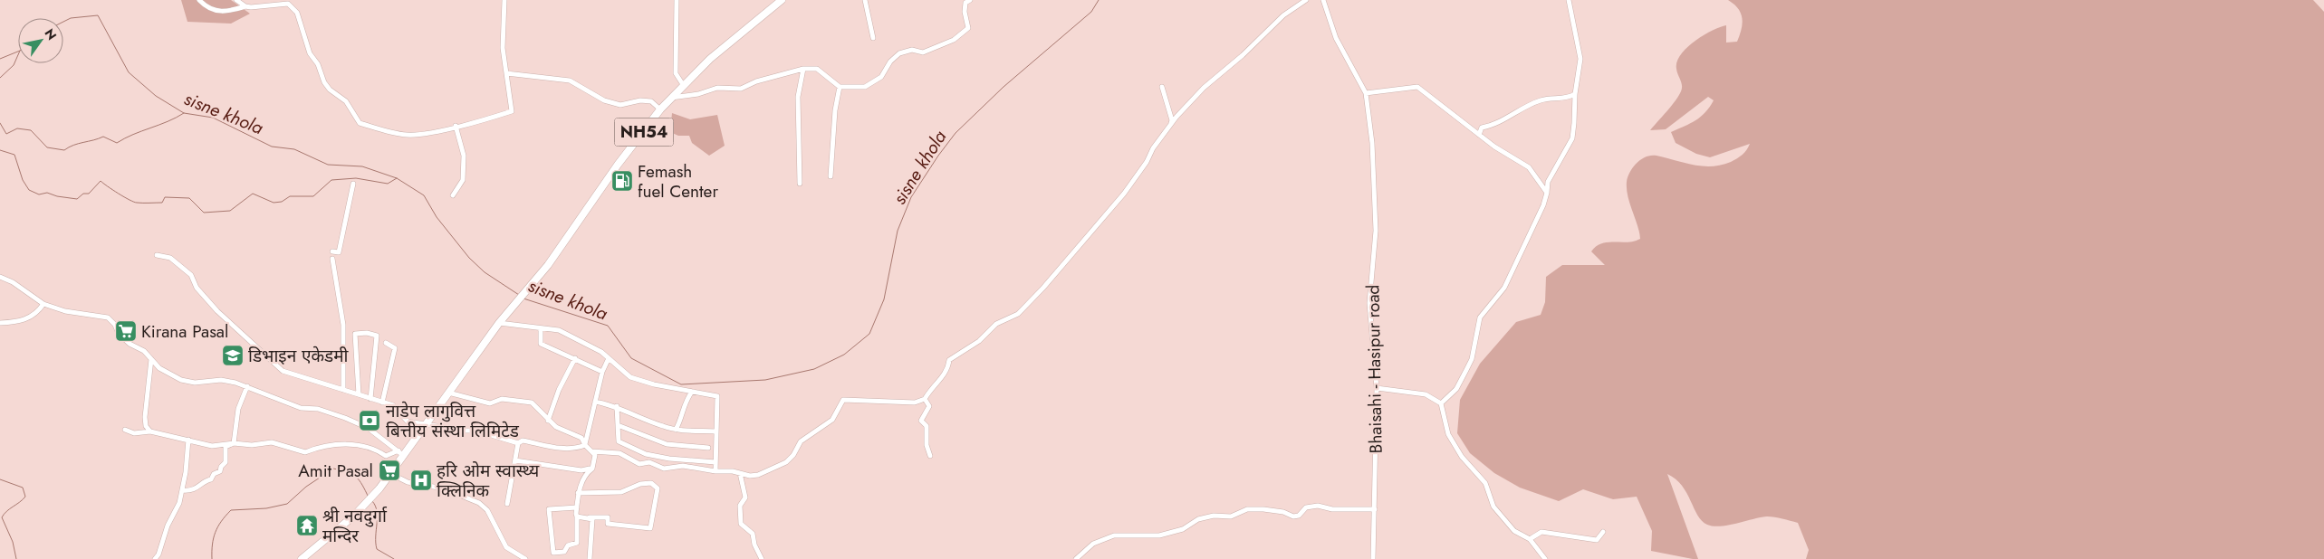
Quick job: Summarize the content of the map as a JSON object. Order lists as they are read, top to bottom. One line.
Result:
{"streets":{"main road":["NH54"],"street":["Bhaisahi - Hasipur road"]},"water":["sisne khola"],"places":{"fuel station":["Femash fuel Center"],"supermarket":["Kirana Pasal","Amit Pasal"],"school or university":["डिभाइन एकेडमी"],"bank":["नाडेप लागुवित्त बित्तीय संस्था लिमिटेड"],"hospital":["हरि ओम स्वास्थ्य क्लिनिक"],"temple":["श्री नवदुर्गा मन्दिर"]},"north":"top right"}
